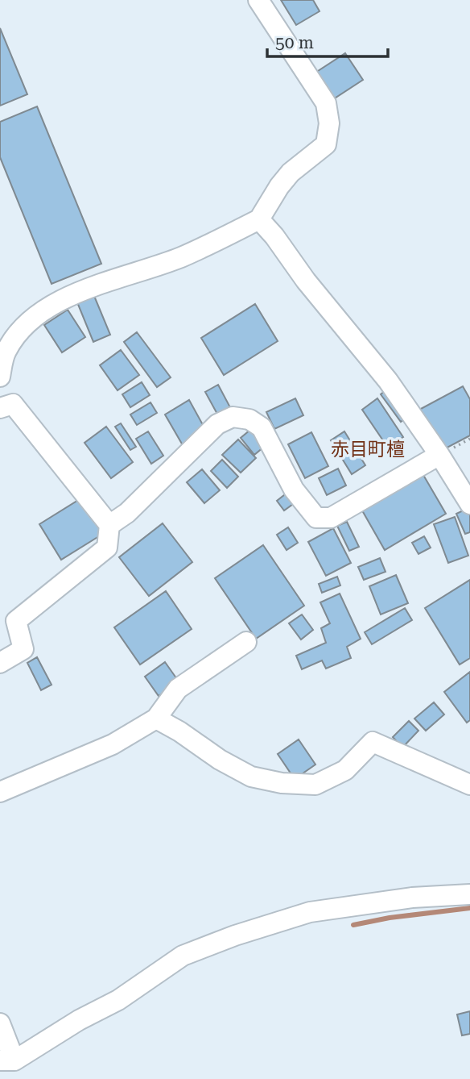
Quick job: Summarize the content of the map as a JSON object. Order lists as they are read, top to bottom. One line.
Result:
{"districts":["赤目町檀"],"scale_bar":"50 m"}
